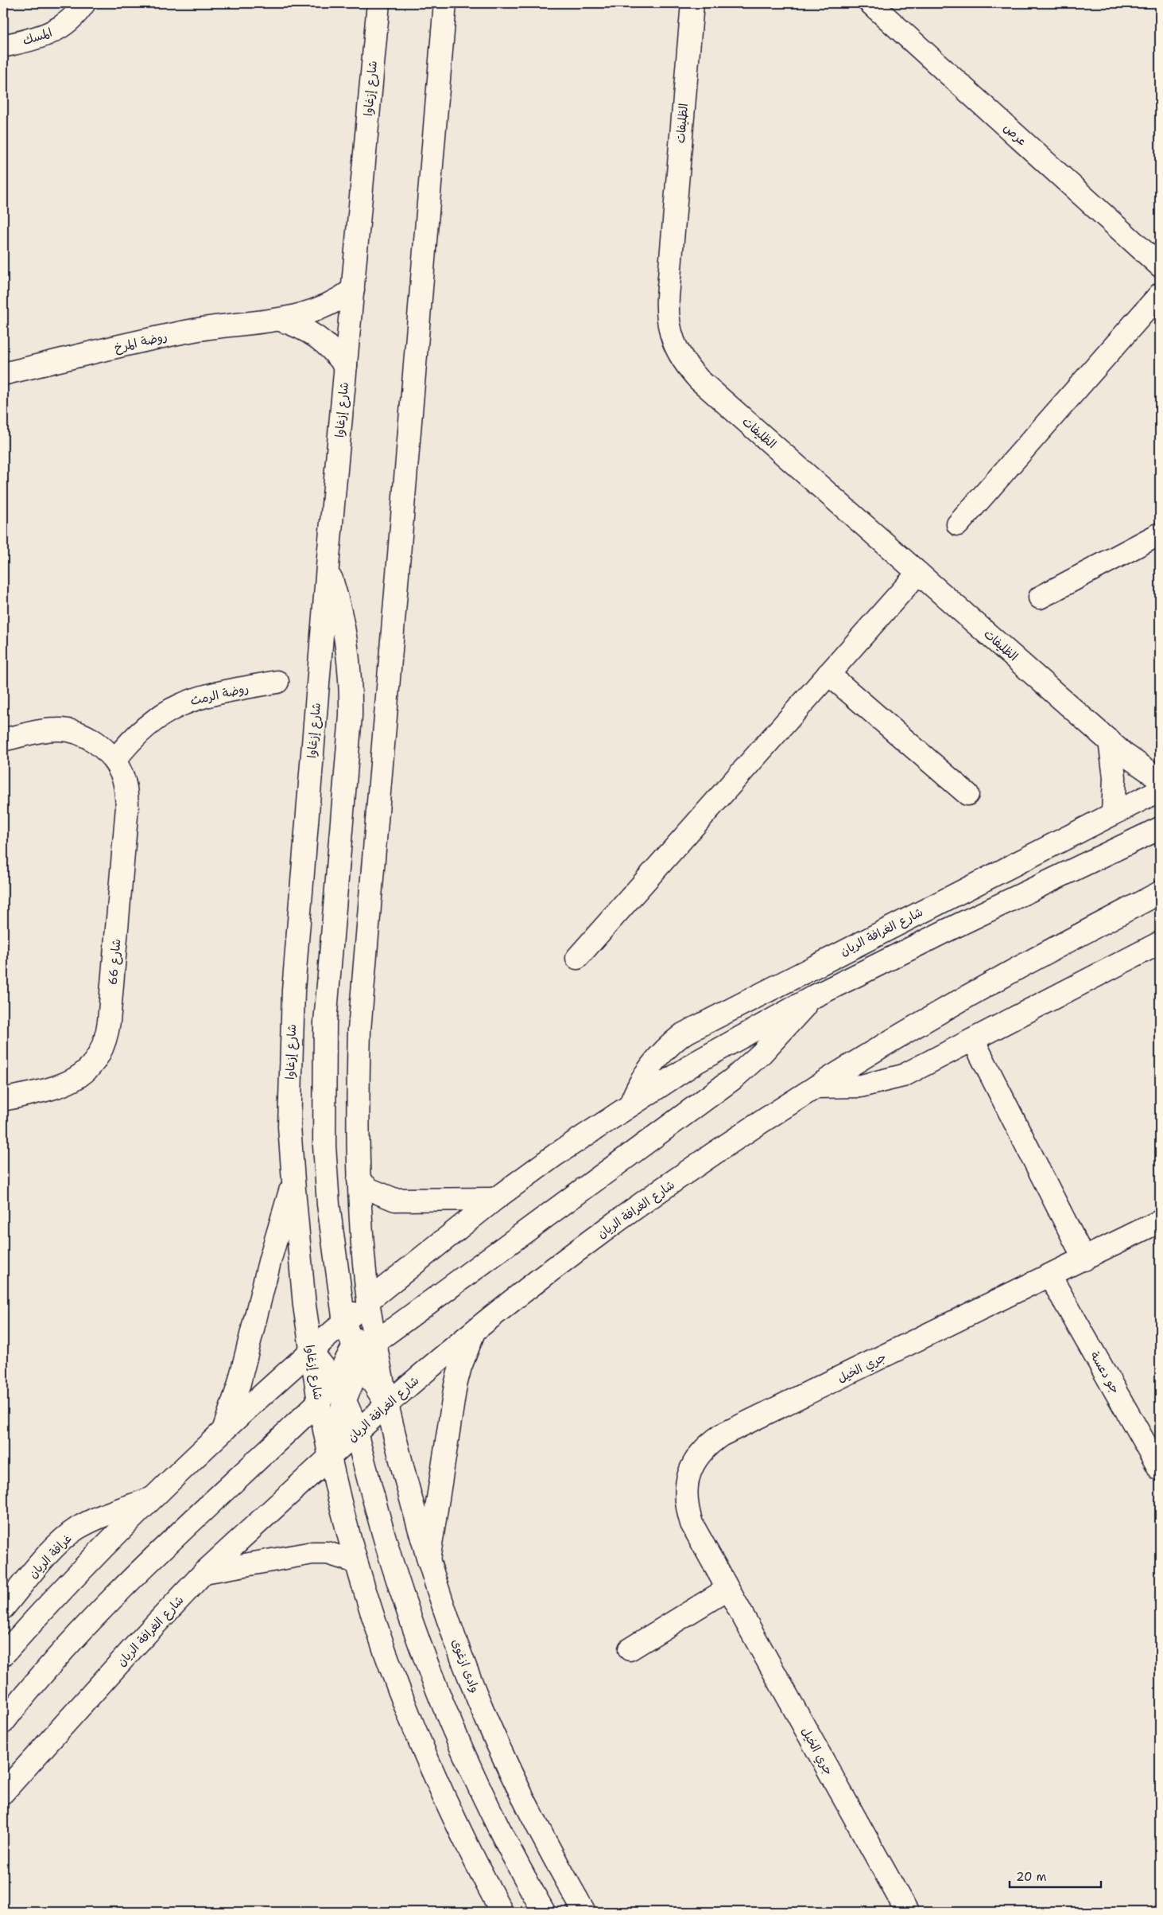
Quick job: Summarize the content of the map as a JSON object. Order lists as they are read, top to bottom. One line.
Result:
{"streets":{"main road":["المسك","شارع إزغاوا","الظليفات","عرص","روضة المرخ","روضة الرمث","شارع الغرافة الريان","شارع 66","جري الخيل","جو دعسة","غرافة الريان","وادى ازغوى"]},"crossings":[["شارع إزغاوا","روضة المرخ"],["شارع إزغاوا","شارع الغرافة الريان"],["روضة الرمث","شارع 66"],["شارع الغرافة الريان","وادى ازغوى"],["جري الخيل","جو دعسة"]],"scale_bar":"20 m"}
